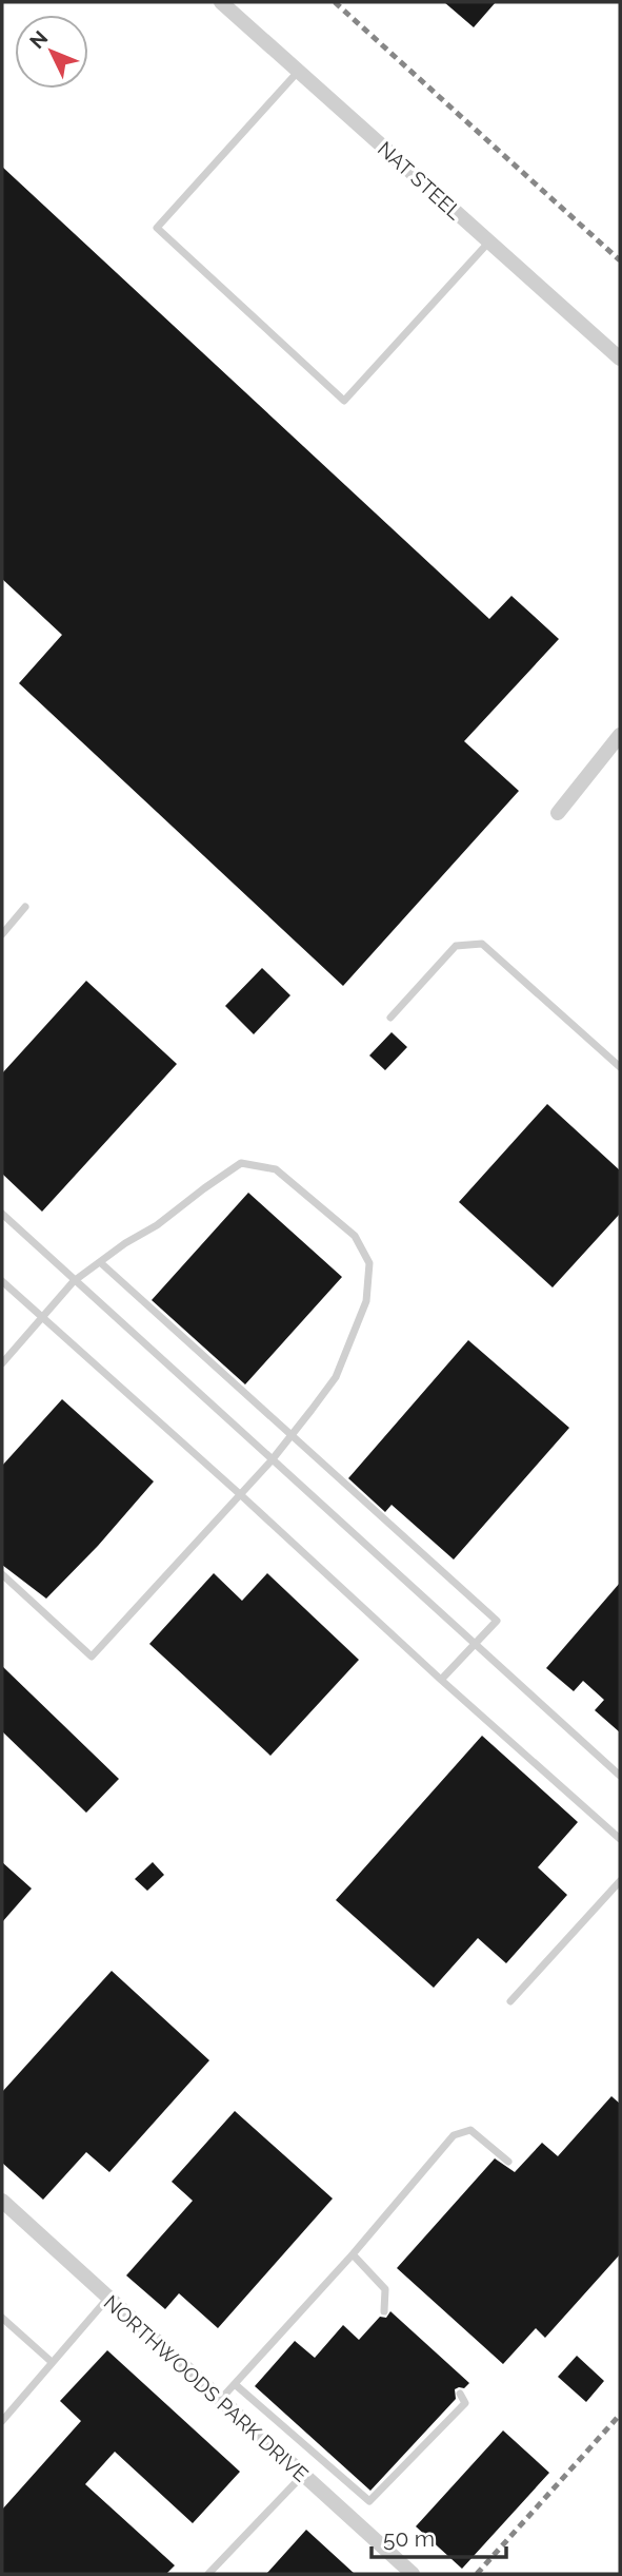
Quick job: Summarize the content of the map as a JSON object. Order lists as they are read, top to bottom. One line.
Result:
{"streets":{"street":["NAT STEEL","NORTHWOODS PARK DRIVE"]},"scale_bar":"50 m","north":"top left"}
